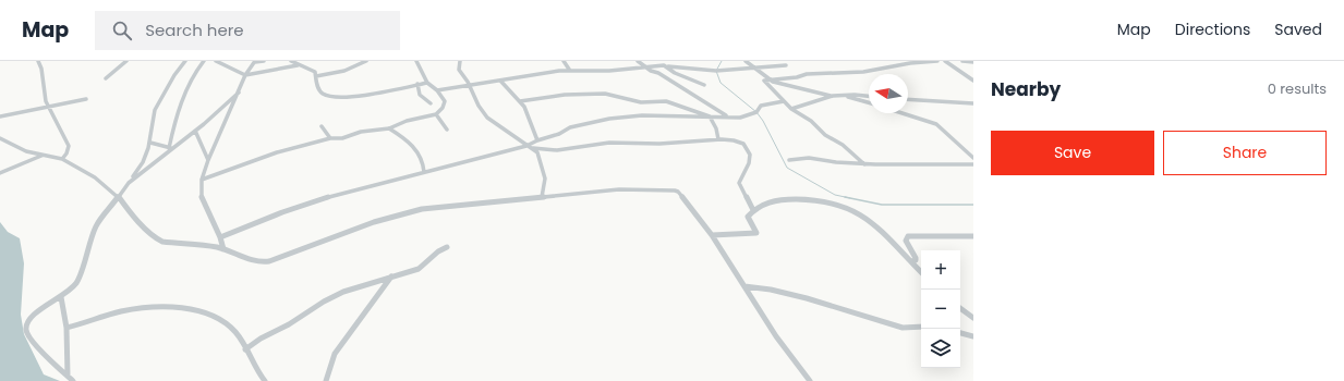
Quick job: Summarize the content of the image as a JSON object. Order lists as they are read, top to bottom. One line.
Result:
{"north":"left","page":{"header":"Map","search":"Search here","nav":["Map","Directions","Saved"],"heading":["Nearby","0 results"],"buttons":["Save","Share"],"map_buttons":["+","−"]}}
